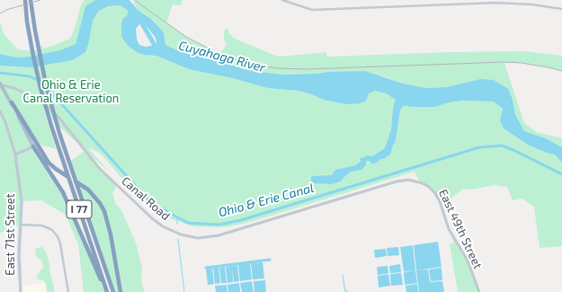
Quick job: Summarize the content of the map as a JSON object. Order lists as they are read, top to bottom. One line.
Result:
{"streets":{"highway":["I 77"],"main road":["East 71st Street"],"street":["Canal Road","East 49th Street"]},"crossings":[["Canal Road","East 49th Street"]],"water":["Cuyahoga River","Ohio & Erie Canal"],"parks":["Ohio & Erie Canal Reservation"]}
